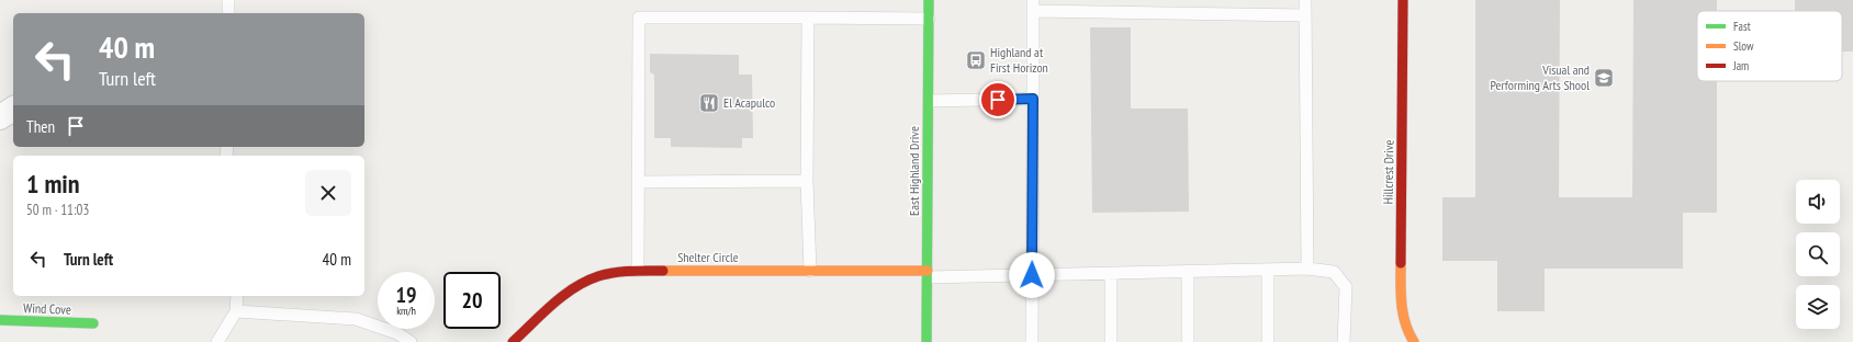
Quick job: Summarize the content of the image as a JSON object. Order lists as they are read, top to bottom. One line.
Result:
{"streets":{"street":["East Highland Drive","Hillcrest Drive","Shelter Circle","Wind Cove"]},"crossings":[["East Highland Drive","Shelter Circle"]],"places":{"bus stop":["Highland at First Horizon"],"school or university":["Visual and Performing Arts Shool"],"restaurant":["El Acapulco"]},"legend":["Fast","Slow","Jam"],"page":{"turn":["40 m","Turn left"],"then":"Then","heading":["1 min","50 m · 11:03"],"list":[{"name":"Turn left","value":"40 m"}],"speed":"19 km/h","limit":"20"}}
